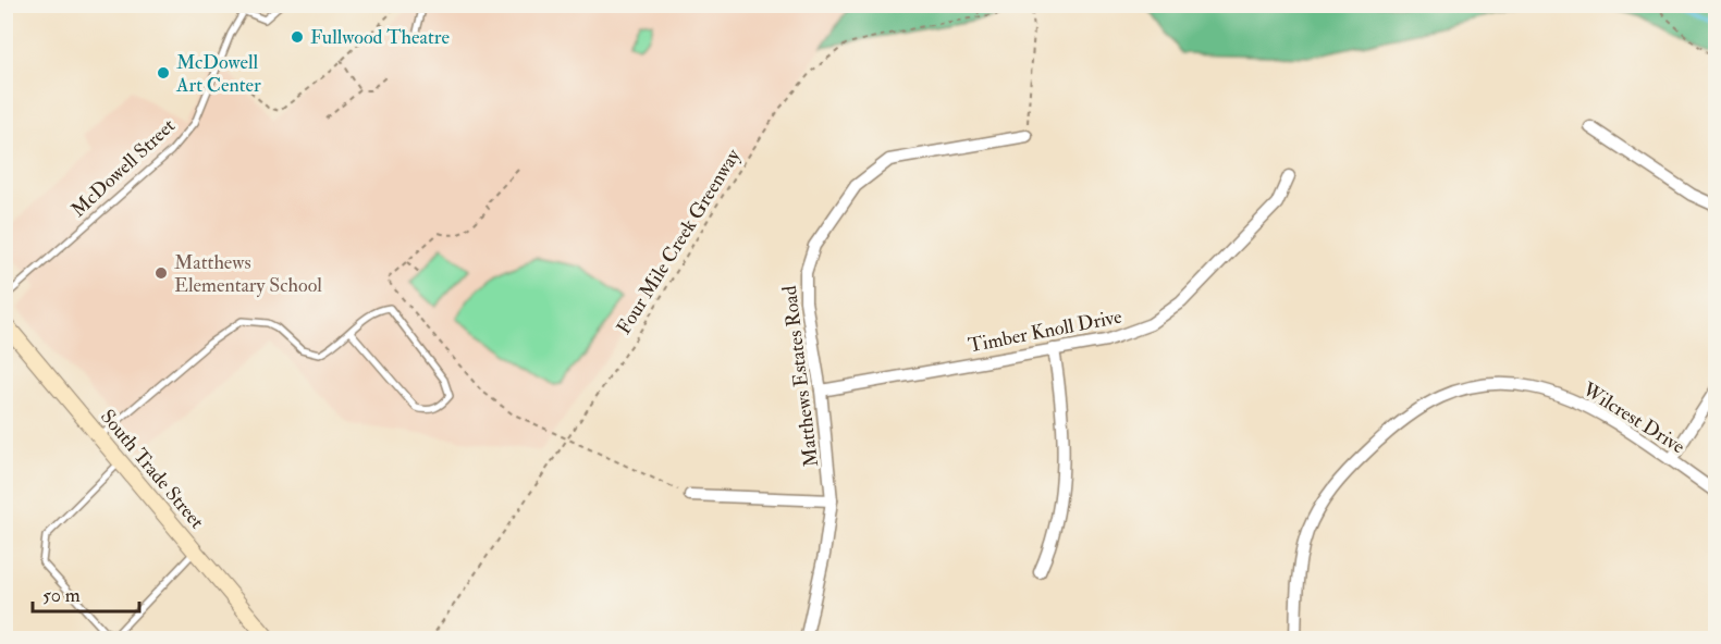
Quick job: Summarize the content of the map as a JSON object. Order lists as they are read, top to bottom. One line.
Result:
{"streets":{"main road":["South Trade Street"],"street":["Timber Knoll Drive","Matthews Estates Road","Wilcrest Drive"],"lane":["McDowell Street"],"path":["Four Mile Creek Greenway"]},"crossings":[["Timber Knoll Drive","Matthews Estates Road"]],"places":["Fullwood Theatre","McDowell Art Center","Matthews Elementary School"],"scale_bar":"50 m"}
